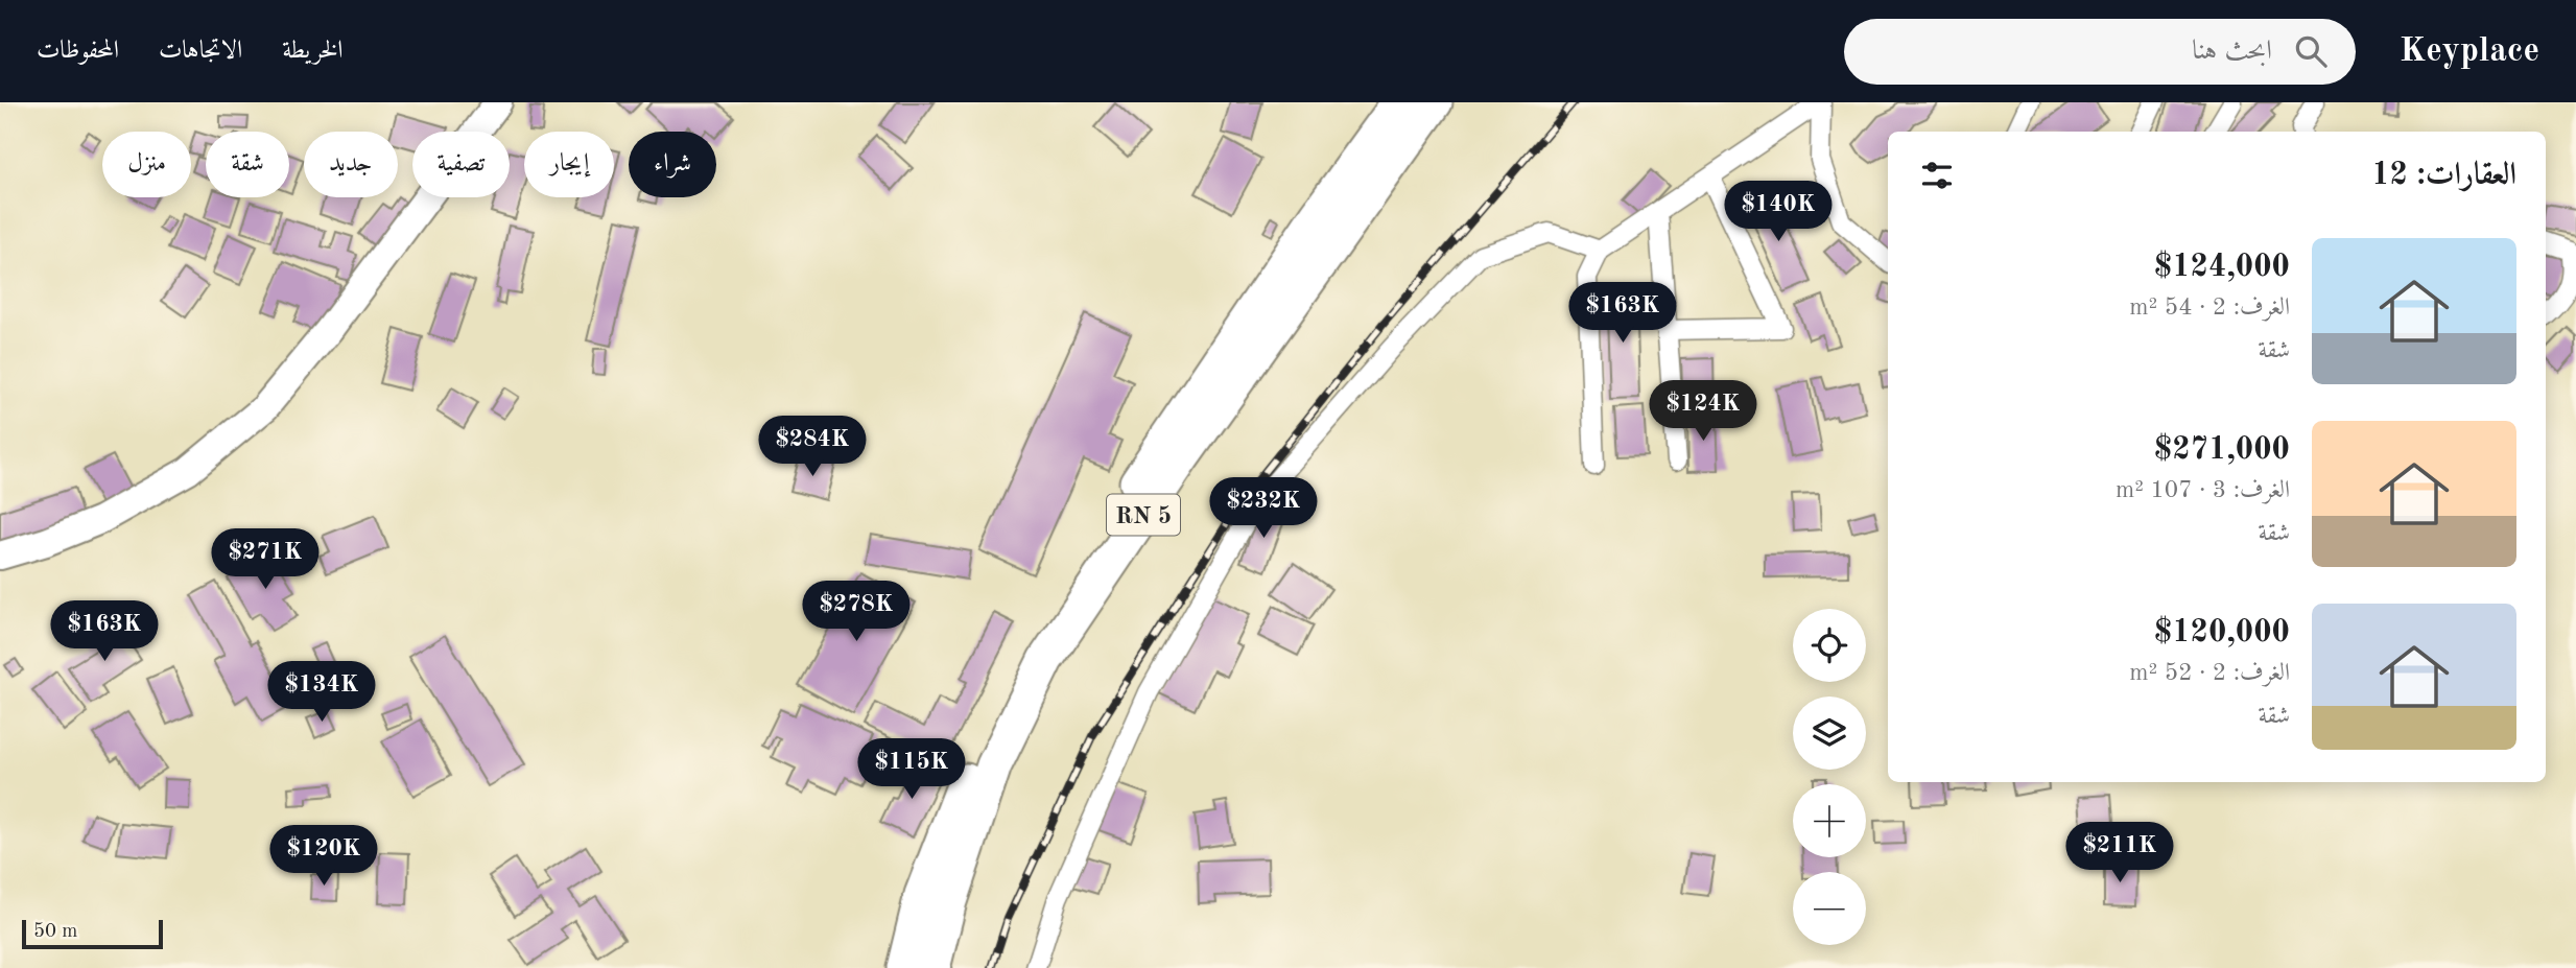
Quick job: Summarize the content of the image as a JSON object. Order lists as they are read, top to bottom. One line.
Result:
{"streets":{"highway":["RN 5"]},"scale_bar":"50 m","page":{"header":"Keyplace","search":"ابحث هنا","nav":["الخريطة","الاتجاهات","المحفوظات"],"chip":["شراء","إيجار","تصفية","جديد","شقة","منزل"],"heading":"العقارات: 12","price":["$140K","$163K","$124K","$284K","$232K","$271K","$278K","$163K","$134K","$115K","$211K","$120K"],"list":[{"name":"$124,000","note":"الغرف: 2 · 54 m² · شقة"},{"name":"$271,000","note":"الغرف: 3 · 107 m² · شقة"},{"name":"$120,000","note":"الغرف: 2 · 52 m² · شقة"}],"map_buttons":["+","−"],"scale":"50 m"}}
